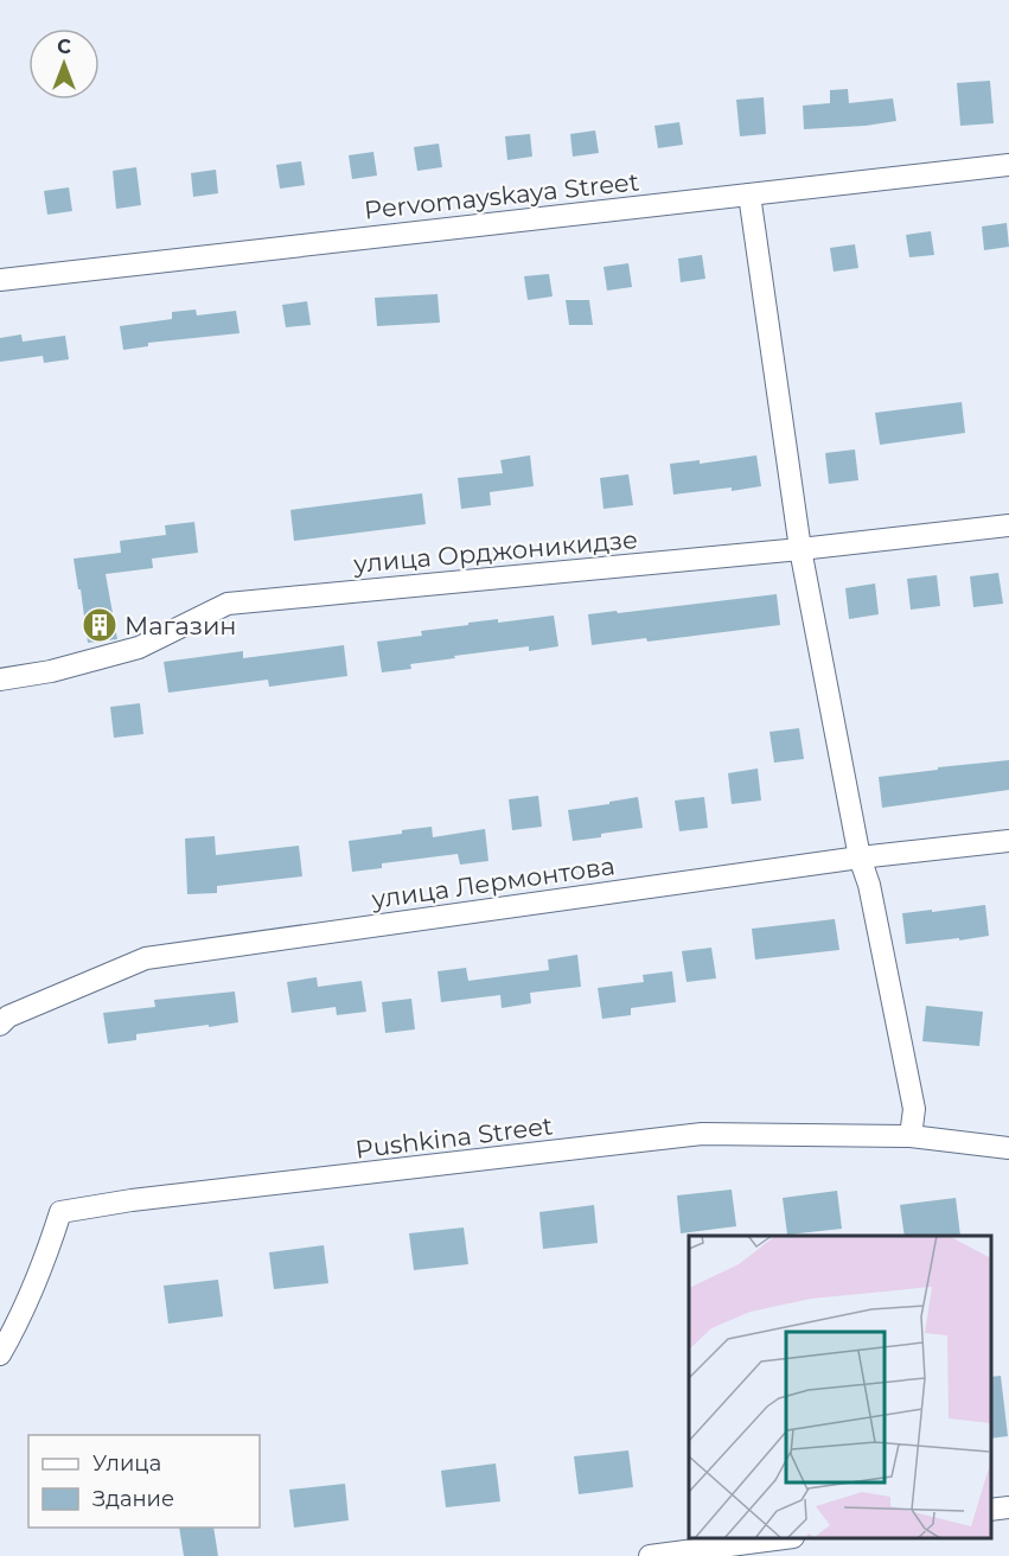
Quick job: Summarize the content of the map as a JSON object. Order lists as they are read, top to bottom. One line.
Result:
{"streets":{"street":["Pervomayskaya Street","улица Орджоникидзе","улица Лермонтова","Pushkina Street"]},"places":{"building":["Магазин"]},"legend":["Улица","Здание"],"north":"top"}
